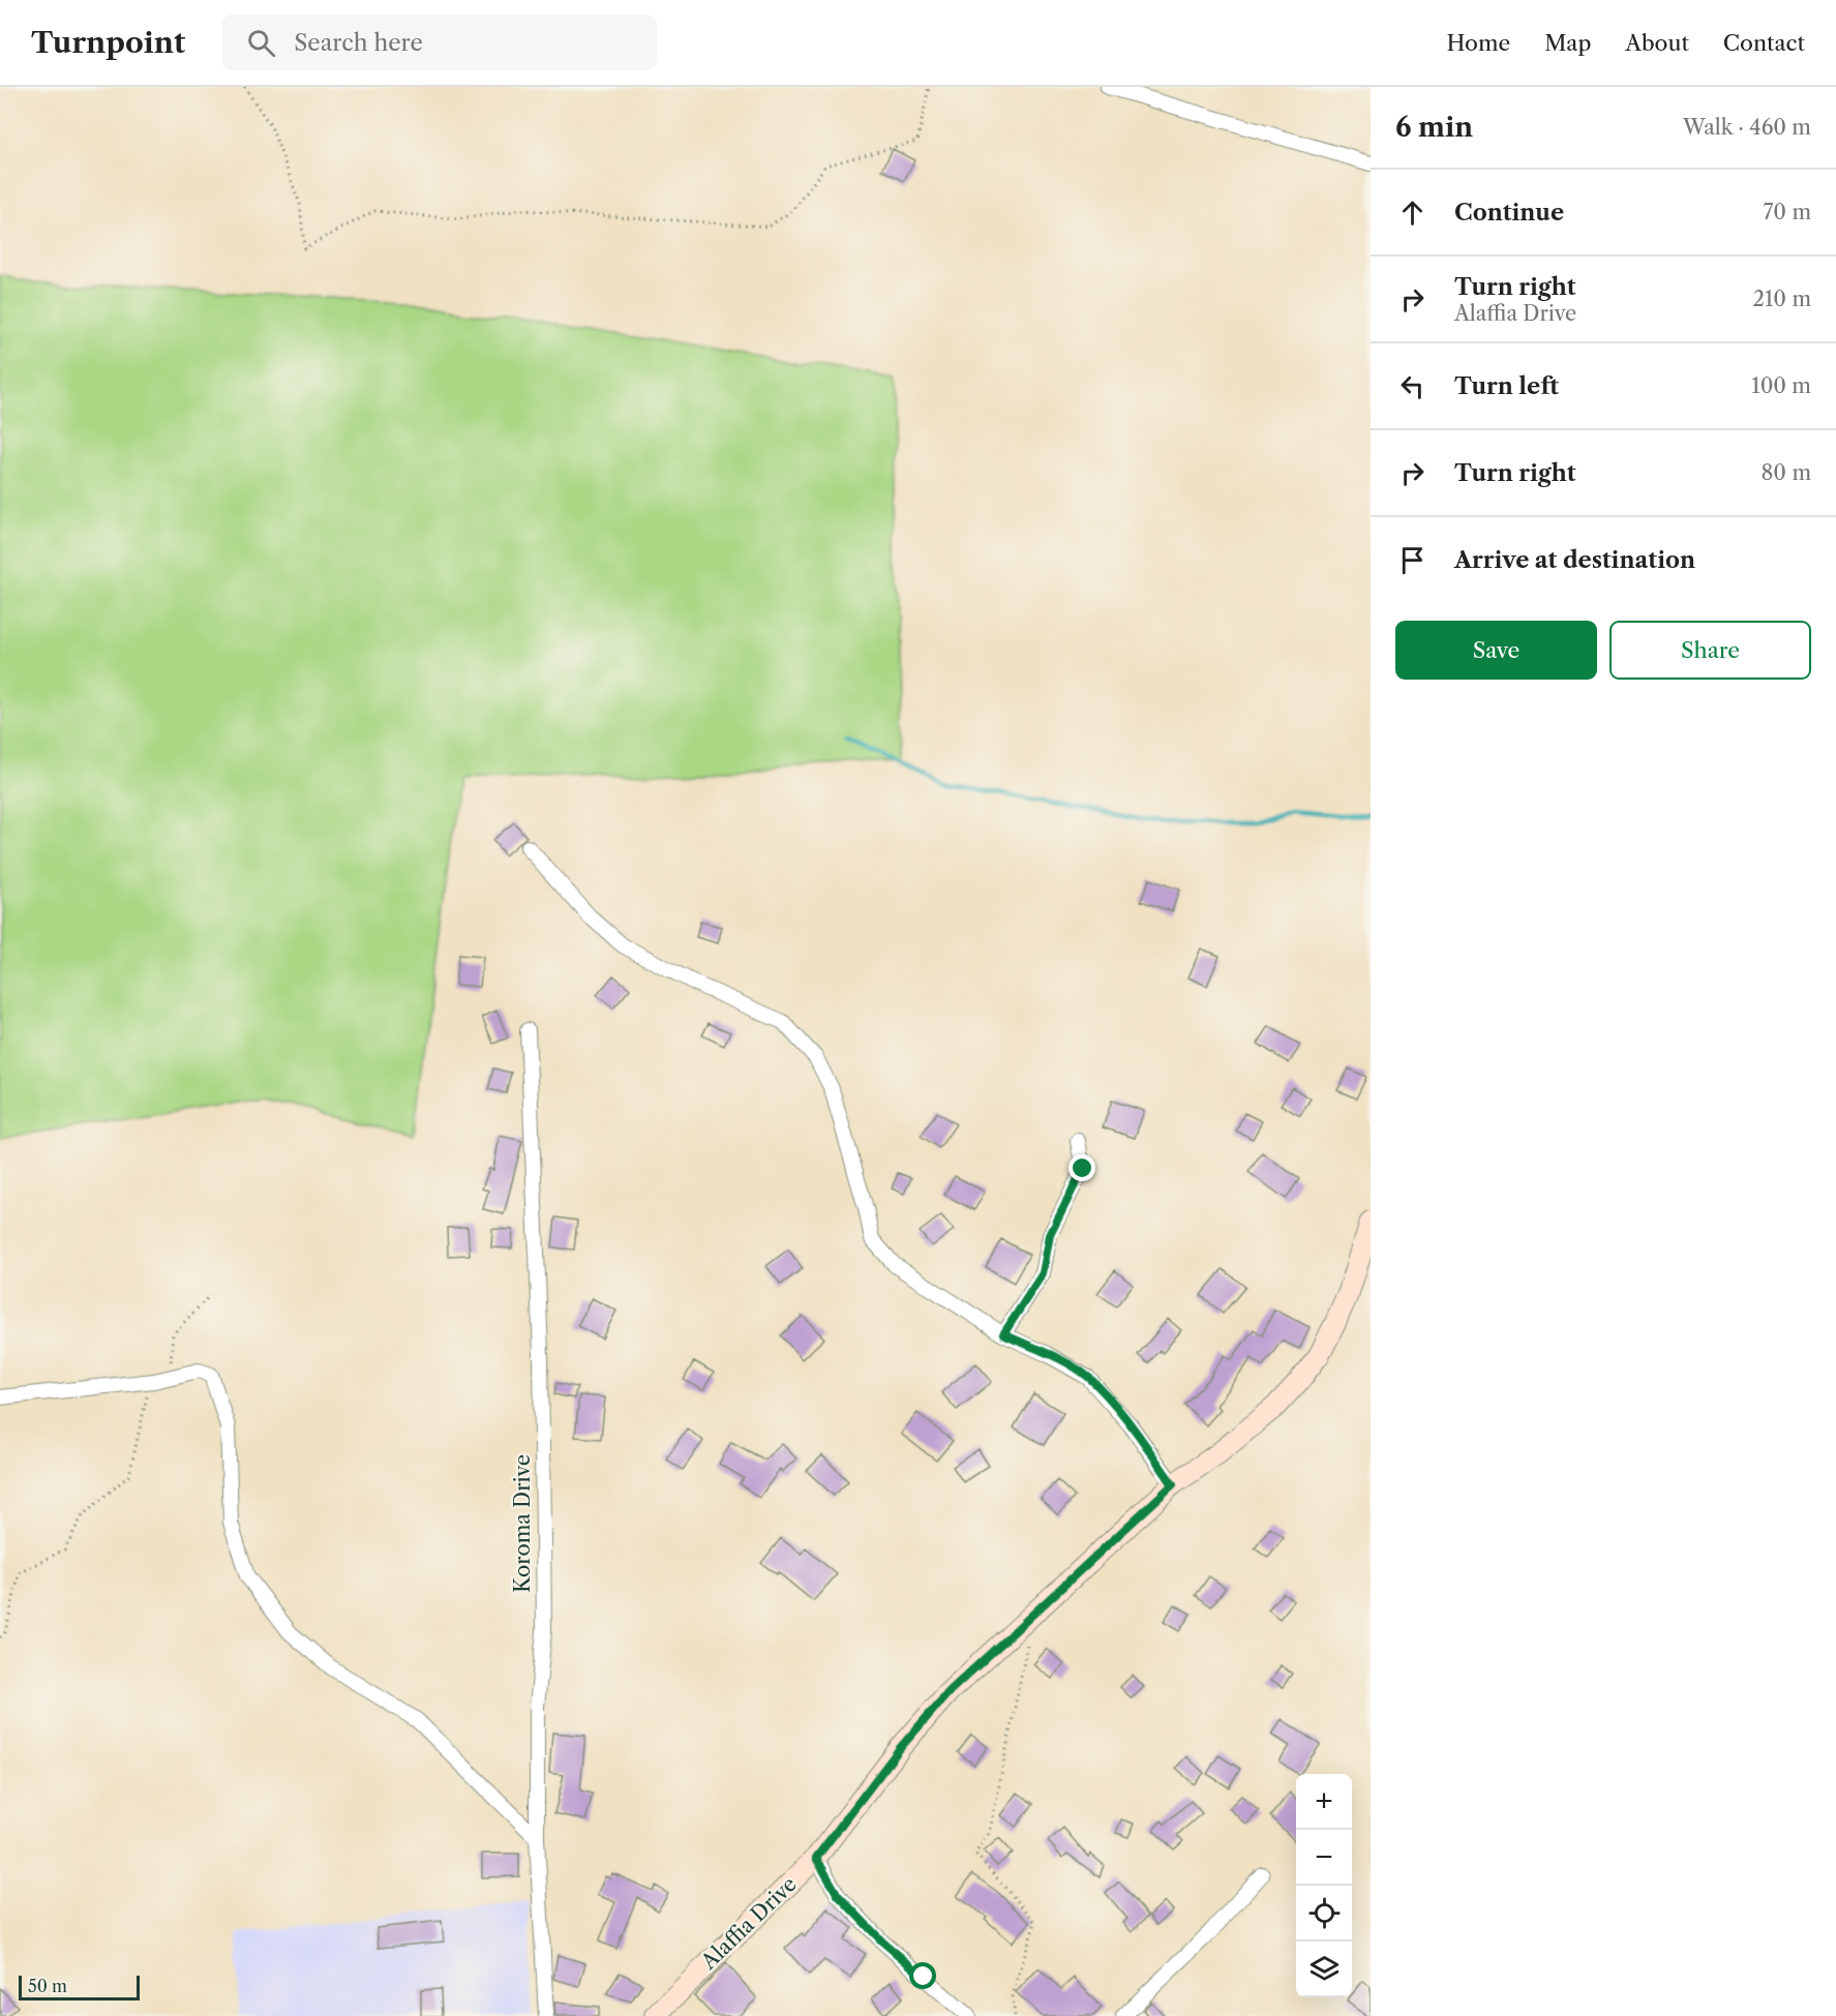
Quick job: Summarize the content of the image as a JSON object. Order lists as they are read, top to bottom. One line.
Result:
{"streets":{"street":["Koroma Drive","Alaffia Drive"]},"scale_bar":"50 m","page":{"header":"Turnpoint","search":"Search here","nav":["Home","Map","About","Contact"],"heading":["6 min","Walk · 460 m"],"list":[["Continue","70 m"],["Turn right","Alaffia Drive","210 m"],["Turn left","100 m"],["Turn right","80 m"],"Arrive at destination"],"buttons":["Save","Share"],"map_buttons":["+","−"],"scale":"50 m"}}
